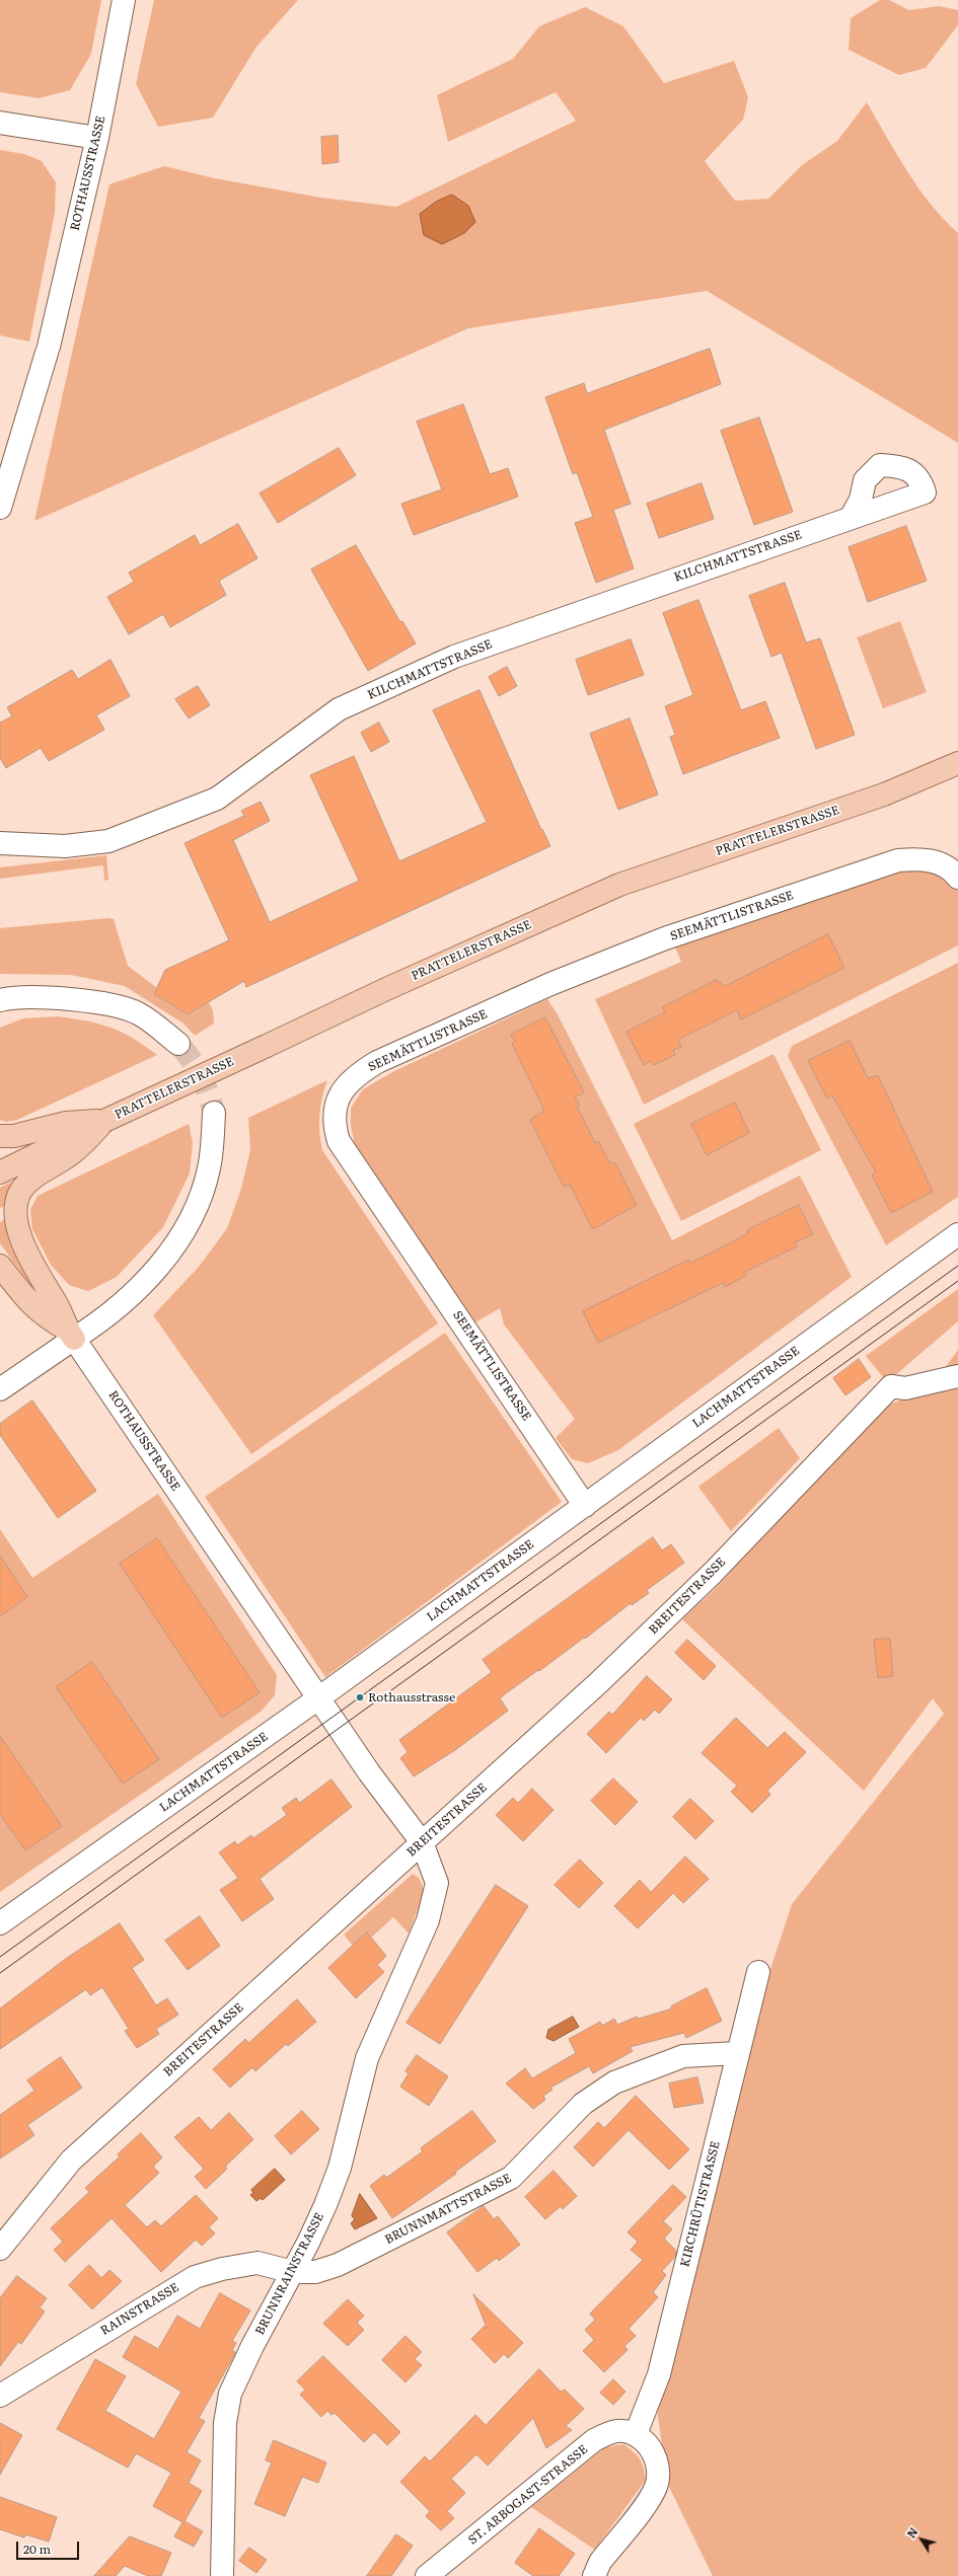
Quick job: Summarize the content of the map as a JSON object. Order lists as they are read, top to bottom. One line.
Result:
{"streets":{"main road":["PRATTELERSTRASSE"],"street":["ROTHAUSSTRASSE","KILCHMATTSTRASSE","SEEMÄTTLISTRASSE","LACHMATTSTRASSE","BREITESTRASSE","KIRCHRÜTISTRASSE","BRUNNMATTSTRASSE","BRUNNRAINSTRASSE","RAINSTRASSE","ST. ARBOGAST-STRASSE"]},"crossings":[["ROTHAUSSTRASSE","LACHMATTSTRASSE"],["ROTHAUSSTRASSE","BREITESTRASSE"],["ROTHAUSSTRASSE","BRUNNRAINSTRASSE"],["SEEMÄTTLISTRASSE","LACHMATTSTRASSE"],["BREITESTRASSE","BRUNNRAINSTRASSE"],["KIRCHRÜTISTRASSE","BRUNNMATTSTRASSE"],["KIRCHRÜTISTRASSE","ST. ARBOGAST-STRASSE"],["BRUNNMATTSTRASSE","BRUNNRAINSTRASSE"],["BRUNNMATTSTRASSE","RAINSTRASSE"],["BRUNNRAINSTRASSE","RAINSTRASSE"]],"places":["Rothausstrasse"],"scale_bar":"20 m","north":"top left"}
